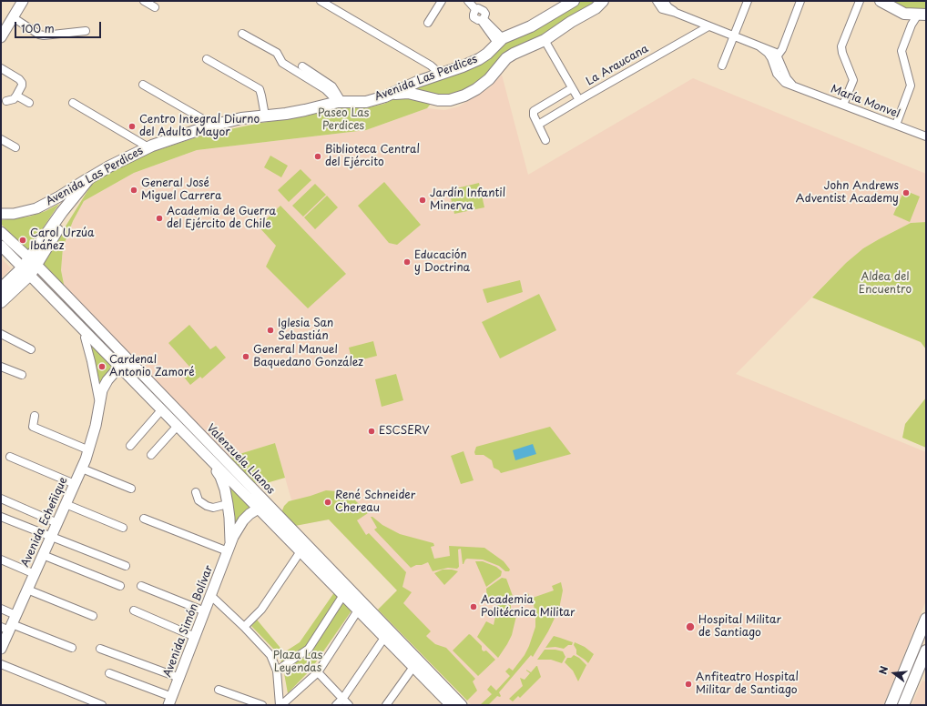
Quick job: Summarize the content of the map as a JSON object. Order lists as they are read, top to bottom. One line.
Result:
{"streets":{"main road":["Avenida Las Perdices","Valenzuela Llanos","Avenida Echeñique","Avenida Simón Bolívar"],"street":["La Araucana","María Monvel"]},"crossings":[["La Araucana","María Monvel"],["Valenzuela Llanos","Avenida Echeñique"],["Valenzuela Llanos","Avenida Simón Bolívar"]],"parks":["Paseo Las Perdices","Aldea del Encuentro","Plaza Las Leyendas"],"places":["Centro Integral Diurno del Adulto Mayor","Biblioteca Central del Ejército","General José Miguel Carrera","John Andrews Adventist Academy","Jardín Infantil Minerva","Academia de Guerra del Ejército de Chile","Carol Urzúa Ibáñez","Educación y Doctrina","Iglesia San Sebastián","General Manuel Baquedano González","Cardenal Antonio Zamoré","ESCSERV","René Schneider Chereau","Academia Politécnica Militar","Hospital Militar de Santiago","Anfiteatro Hospital Militar de Santiago"],"scale_bar":"100 m","north":"left"}
